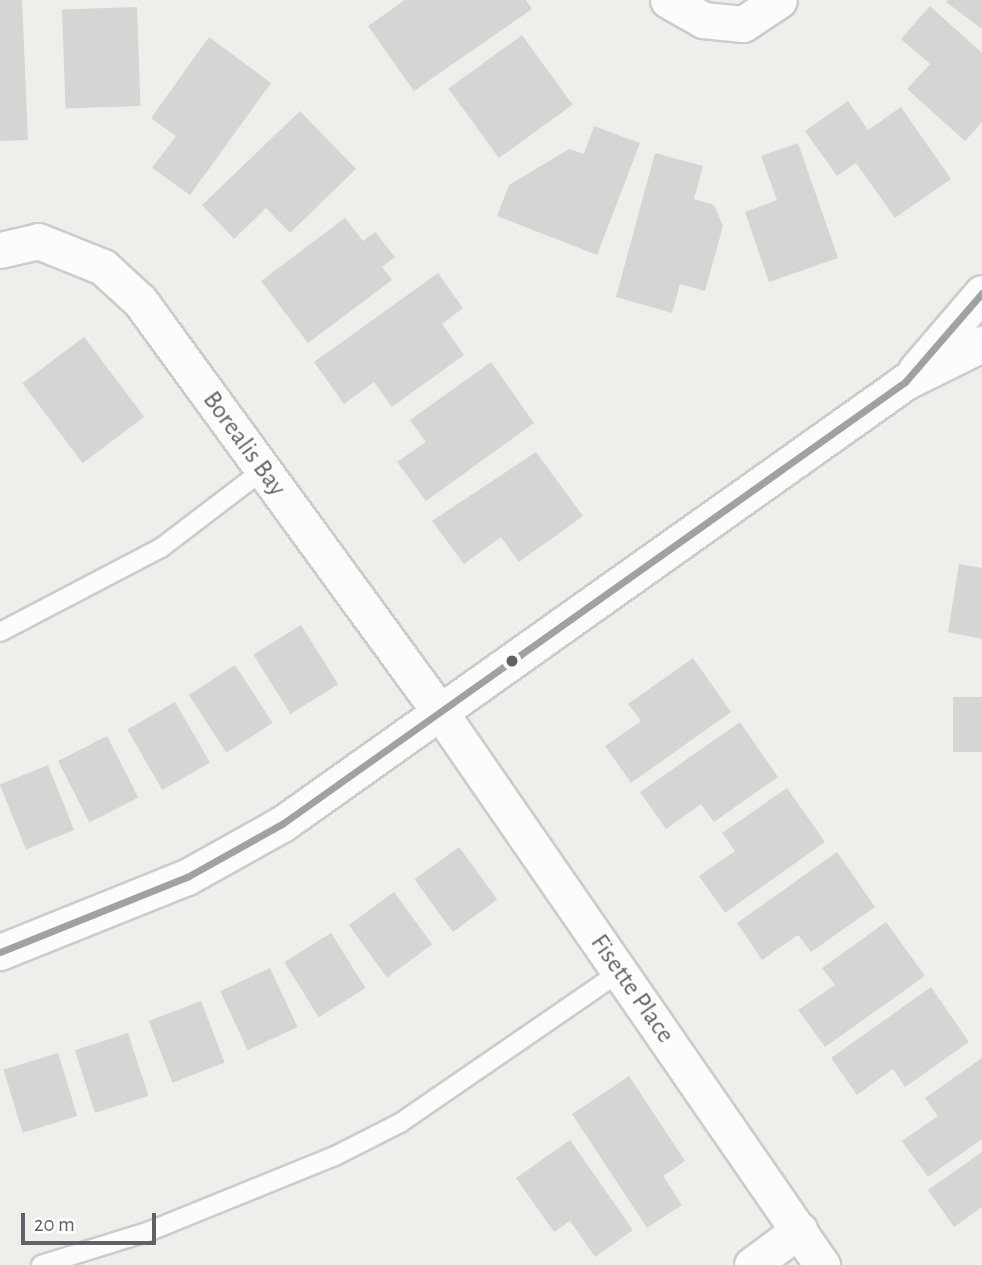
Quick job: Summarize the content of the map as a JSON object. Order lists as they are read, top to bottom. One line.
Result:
{"streets":{"street":["Borealis Bay","Fisette Place"]},"crossings":[["Borealis Bay","Fisette Place"]],"scale_bar":"20 m"}
